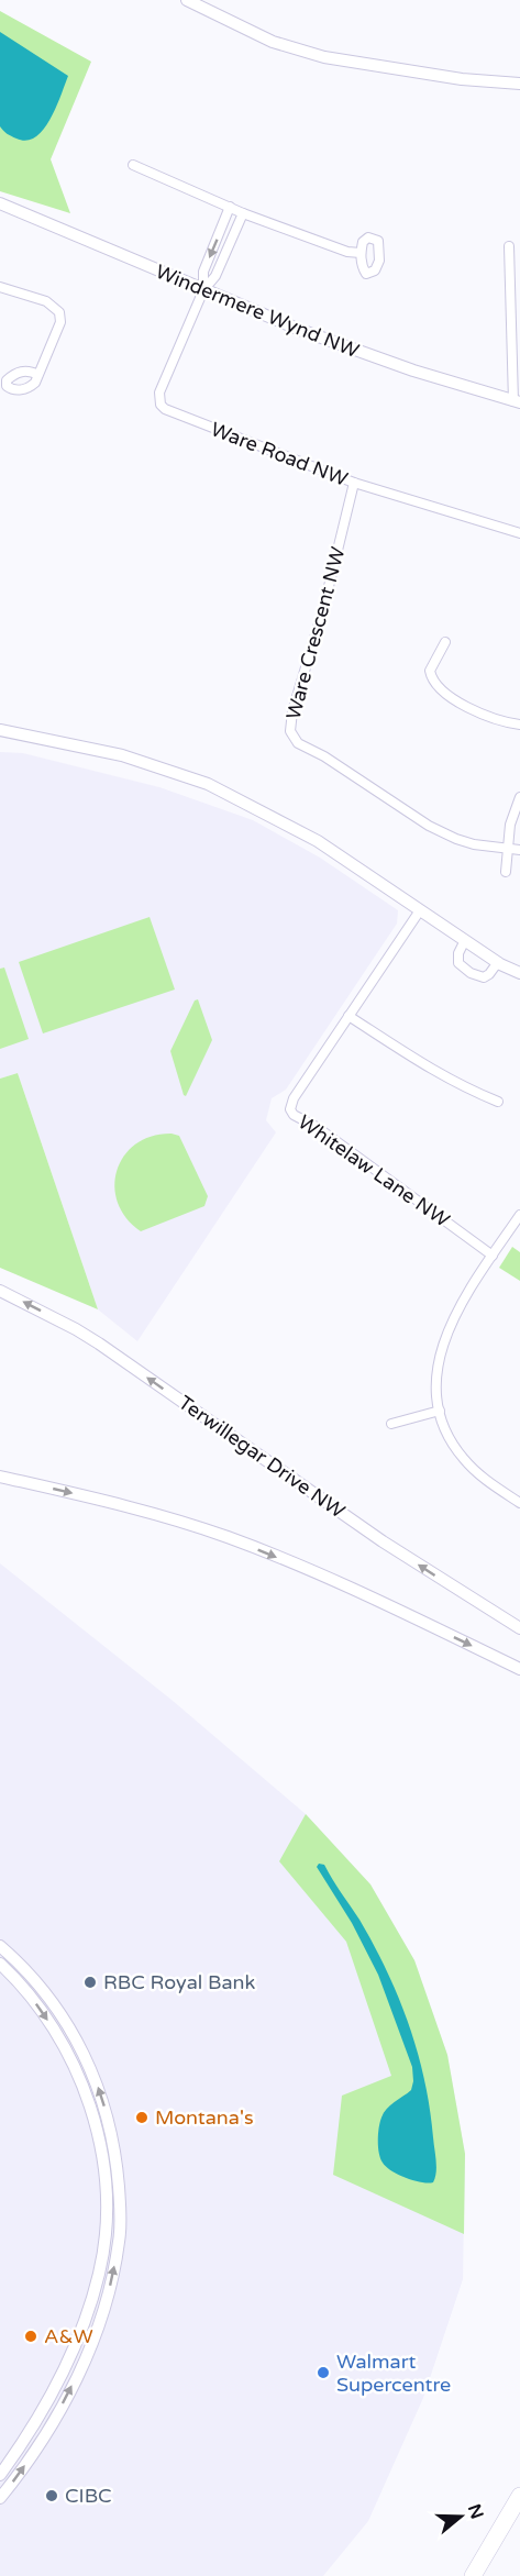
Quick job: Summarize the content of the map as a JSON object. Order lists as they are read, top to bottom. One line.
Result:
{"streets":{"street":["Windermere Wynd NW","Ware Road NW","Ware Crescent NW","Whitelaw Lane NW","Terwillegar Drive NW"]},"crossings":[["Windermere Wynd NW","Ware Road NW"],["Ware Road NW","Ware Crescent NW"]],"places":["RBC Royal Bank","Montana's","A&W","Walmart Supercentre","CIBC"],"north":"right"}
